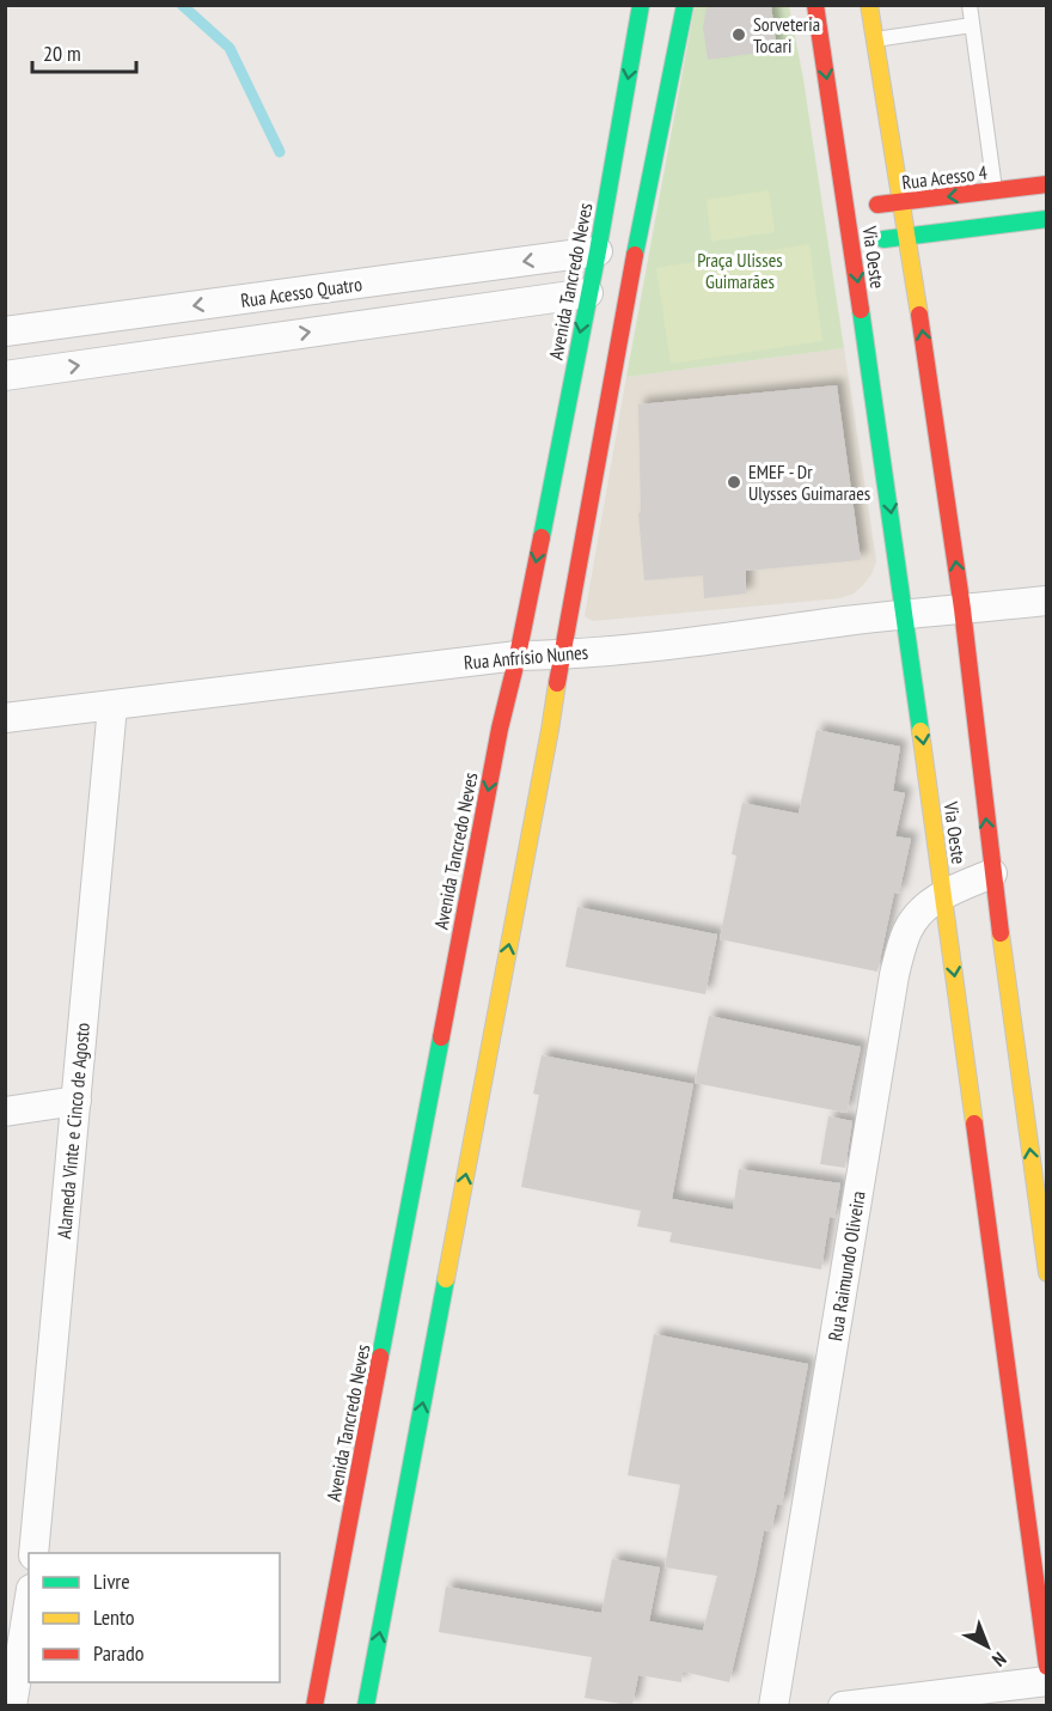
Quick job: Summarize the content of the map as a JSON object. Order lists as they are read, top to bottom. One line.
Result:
{"streets":{"street":["Rua Acesso 4","Via Oeste","Avenida Tancredo Neves","Rua Acesso Quatro","Rua Anfrísio Nunes","Alameda Vinte e Cinco de Agosto","Rua Raimundo Oliveira"]},"crossings":[["Rua Acesso 4","Via Oeste"],["Via Oeste","Rua Anfrísio Nunes"],["Via Oeste","Rua Raimundo Oliveira"],["Avenida Tancredo Neves","Rua Acesso Quatro"],["Avenida Tancredo Neves","Rua Anfrísio Nunes"],["Rua Anfrísio Nunes","Alameda Vinte e Cinco de Agosto"]],"parks":["Praça Ulisses Guimarães"],"places":["Sorveteria Tocari","EMEF - Dr Ulysses Guimaraes"],"legend":["Livre","Lento","Parado"],"scale_bar":"20 m","north":"bottom right"}
